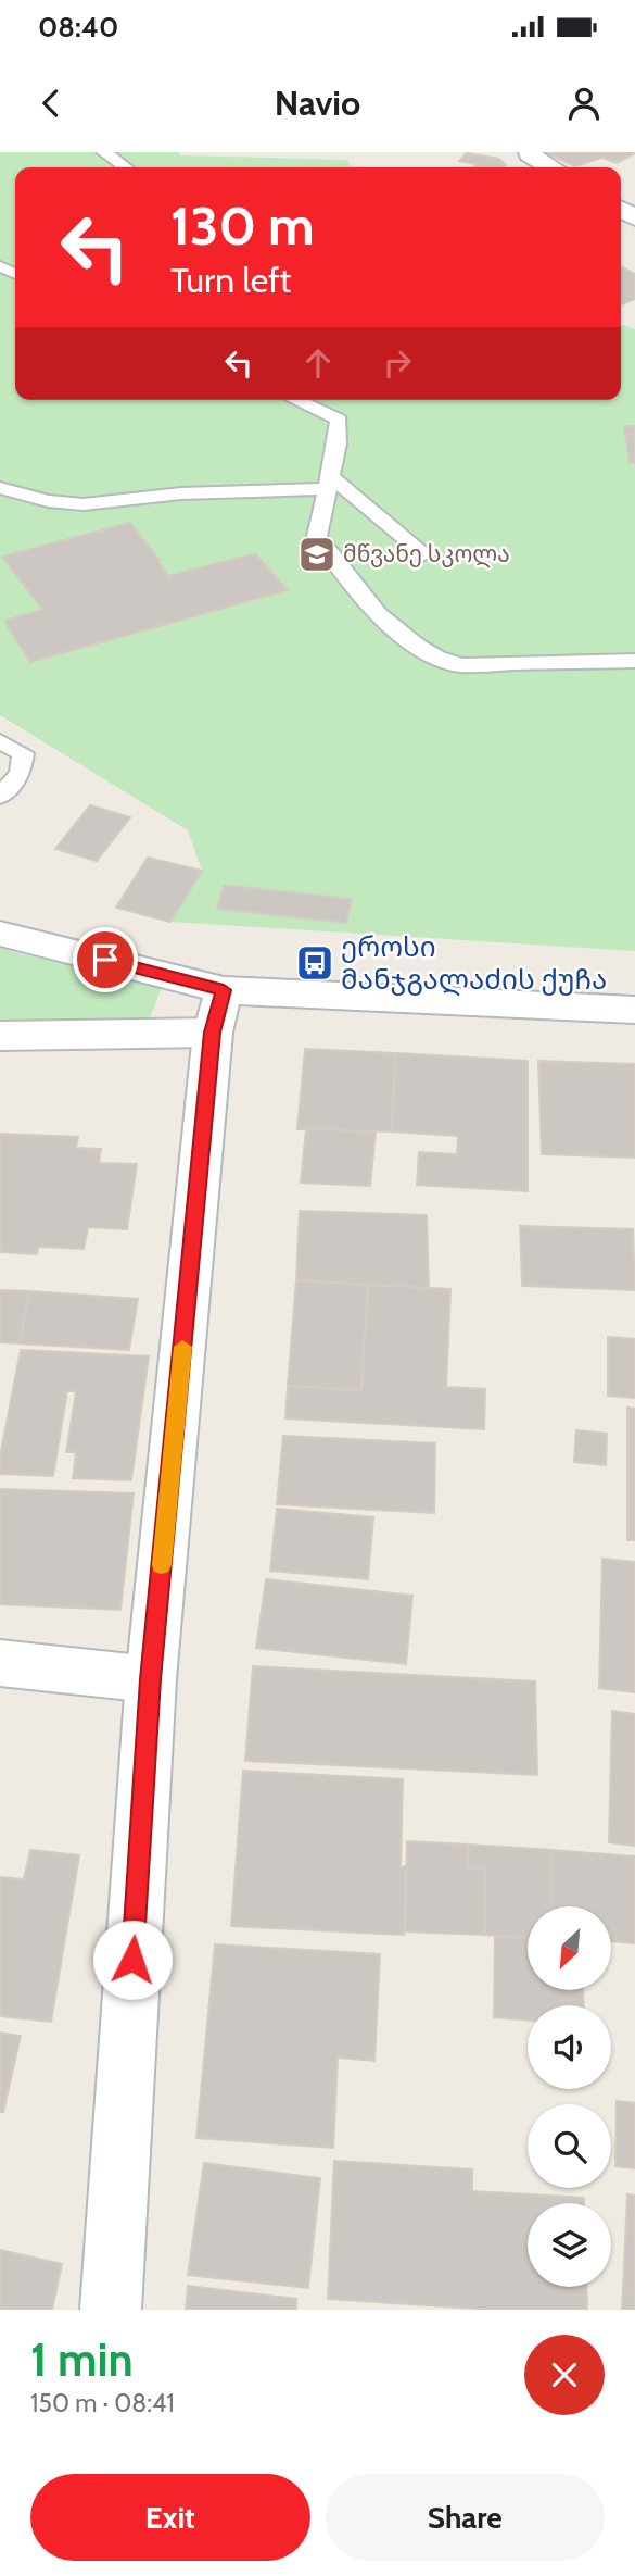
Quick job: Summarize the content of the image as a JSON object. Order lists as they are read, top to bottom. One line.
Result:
{"places":{"school or university":["მწვანე სკოლა"],"bus stop":["ეროსი მანჯგალაძის ქუჩა"]},"north":"bottom left","page":{"status":"08:40","header":"Navio","turn":["130 m","Turn left"],"heading":["1 min","150 m · 08:41"],"buttons":["Exit","Share"]}}
